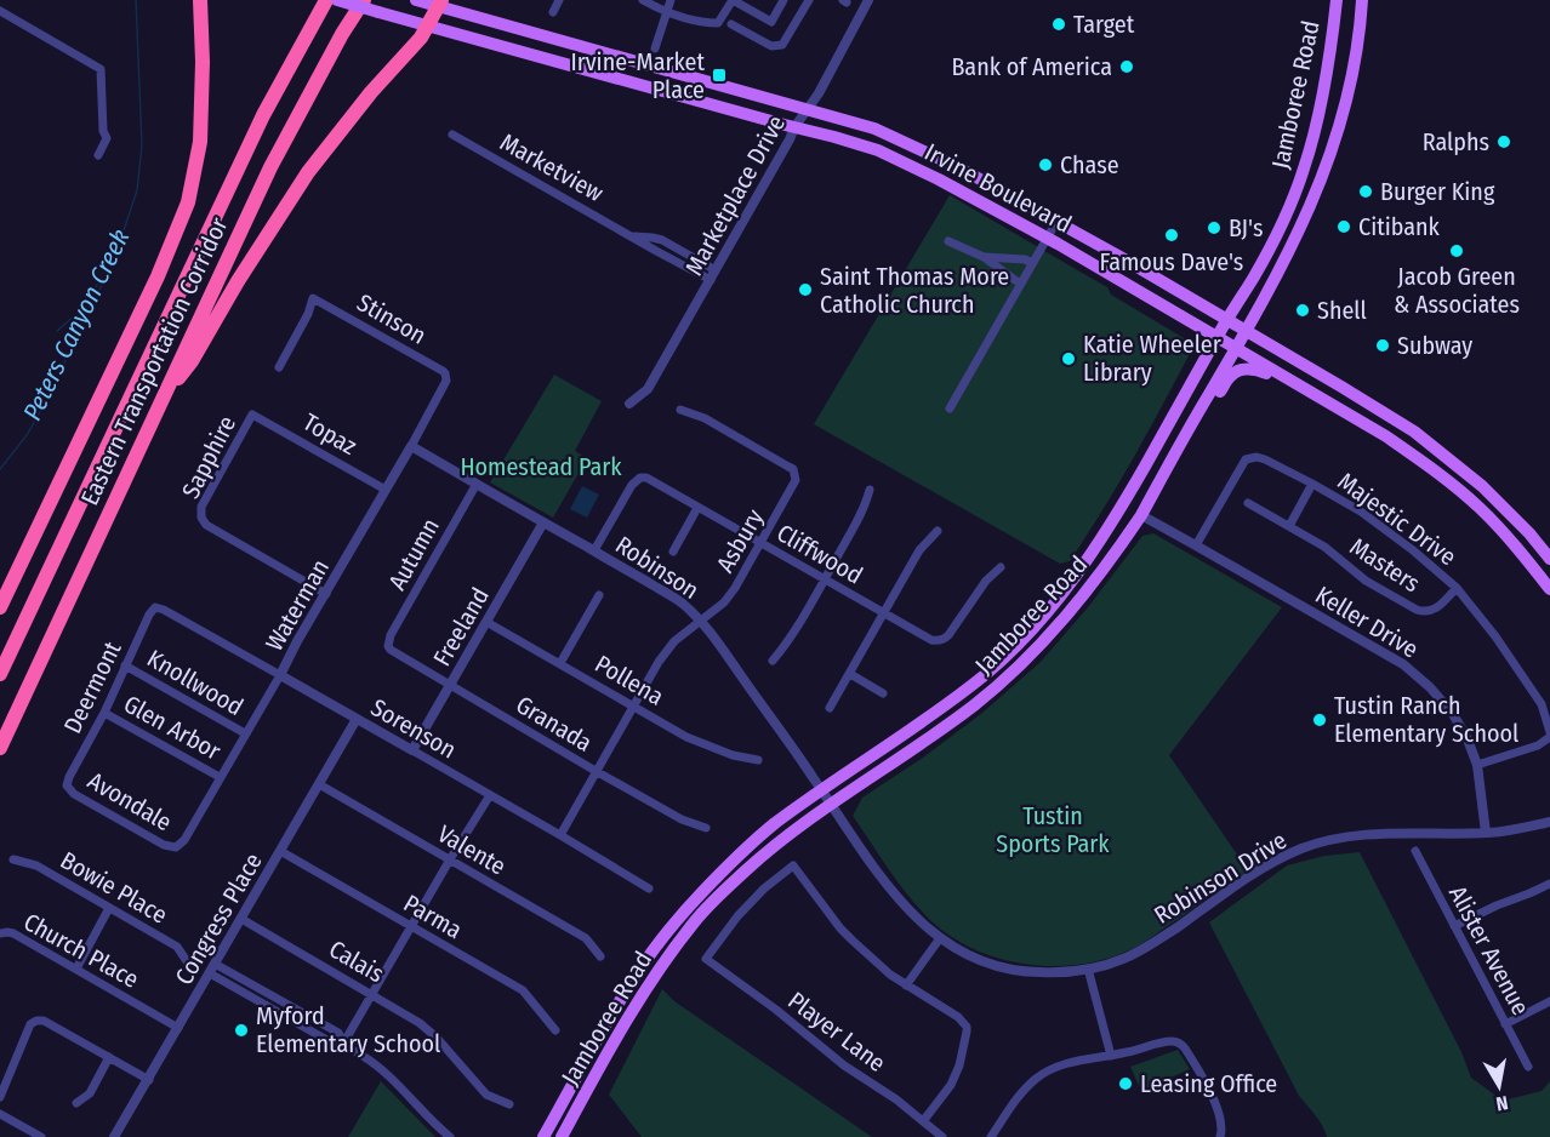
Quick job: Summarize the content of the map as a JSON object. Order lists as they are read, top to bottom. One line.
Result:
{"streets":{"highway":["Eastern Transportation Corridor"],"main road":["Jamboree Road","Irvine Boulevard"],"street":["Marketview","Marketplace Drive","Stinson","Topaz","Sapphire","Majestic Drive","Asbury","Autumn","Cliffwood","Masters","Robinson","Waterman","Keller Drive","Freeland","Pollena","Knollwood","Deermont","Granada","Glen Arbor","Sorenson","Avondale","Valente","Robinson Drive","Bowie Place","Parma","Congress Place","Church Place","Alister Avenue","Calais","Player Lane"]},"crossings":[["Jamboree Road","Irvine Boulevard"],["Jamboree Road","Robinson"],["Jamboree Road","Keller Drive"],["Jamboree Road","Robinson Drive"],["Marketview","Marketplace Drive"],["Irvine Boulevard","Marketplace Drive"],["Stinson","Waterman"],["Topaz","Sapphire"],["Topaz","Waterman"],["Sapphire","Waterman"],["Majestic Drive","Masters"],["Majestic Drive","Keller Drive"],["Asbury","Cliffwood"],["Asbury","Robinson"],["Asbury","Pollena"],["Asbury","Granada"],["Asbury","Sorenson"],["Autumn","Robinson"],["Autumn","Granada"],["Cliffwood","Robinson"],["Robinson","Waterman"],["Robinson","Freeland"],["Robinson","Robinson Drive"],["Waterman","Knollwood"],["Waterman","Glen Arbor"],["Waterman","Sorenson"],["Waterman","Avondale"],["Keller Drive","Robinson Drive"],["Freeland","Pollena"],["Freeland","Granada"],["Freeland","Sorenson"],["Knollwood","Deermont"],["Deermont","Glen Arbor"],["Deermont","Sorenson"],["Deermont","Avondale"],["Sorenson","Congress Place"],["Valente","Congress Place"],["Parma","Congress Place"],["Congress Place","Church Place"],["Congress Place","Calais"]],"water":["Peters Canyon Creek"],"parks":["Homestead Park","Tustin Sports Park"],"places":{"other":["Target","Bank of America","Ralphs","Chase","Burger King","Citibank","BJ's","Famous Dave's","Jacob Green & Associates","Saint Thomas More Catholic Church","Shell","Subway","Katie Wheeler Library","Tustin Ranch Elementary School","Myford Elementary School","Leasing Office"],"transit":["Irvine-Market Place"]},"north":"bottom"}
